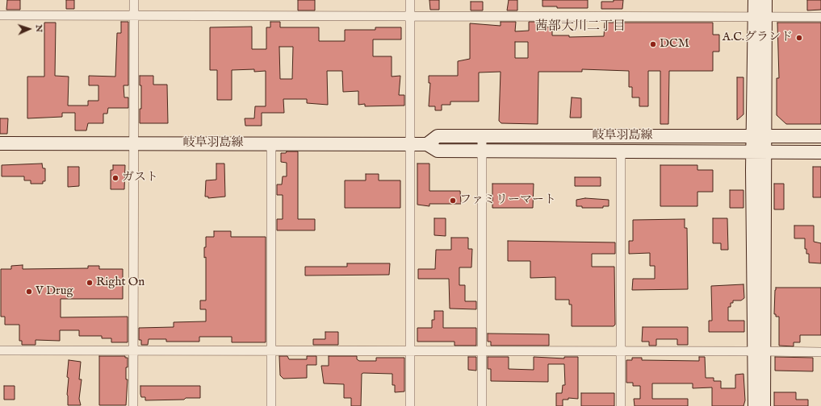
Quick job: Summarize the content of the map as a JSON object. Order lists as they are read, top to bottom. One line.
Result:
{"streets":{"main road":["岐阜羽島線"]},"districts":["茜部大川二丁目"],"places":["A.C.グランド","DCM","ガスト","ファミリーマート","Right On","V Drug"],"north":"right"}
